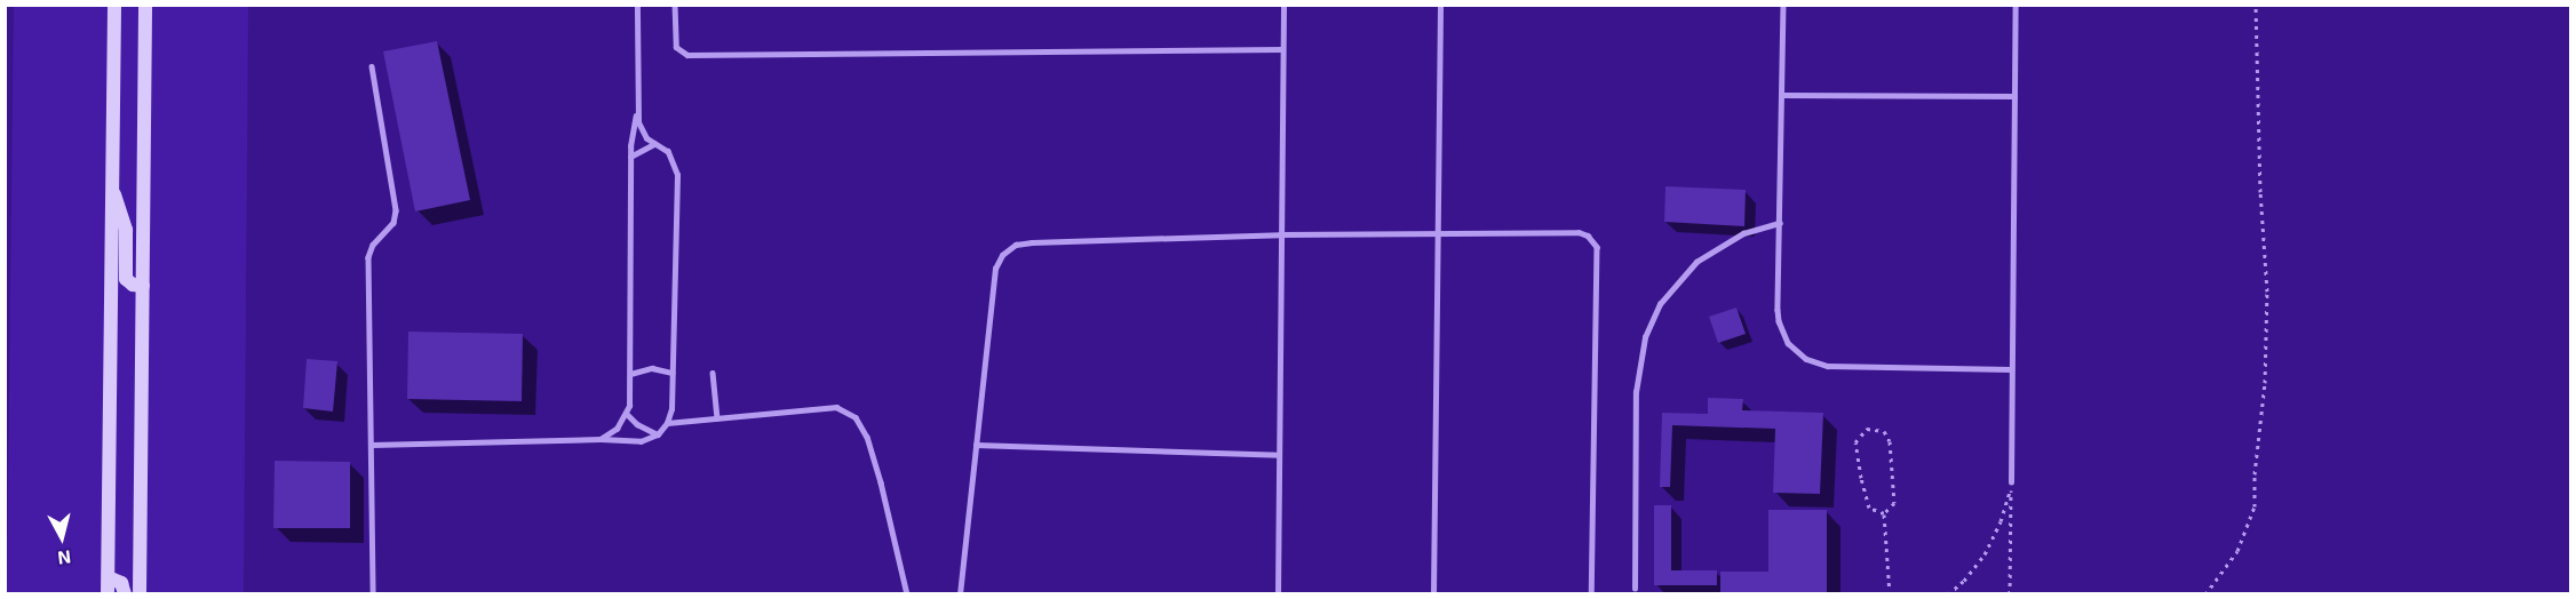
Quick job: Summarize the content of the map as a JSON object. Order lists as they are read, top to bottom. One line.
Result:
{"north":"bottom"}
